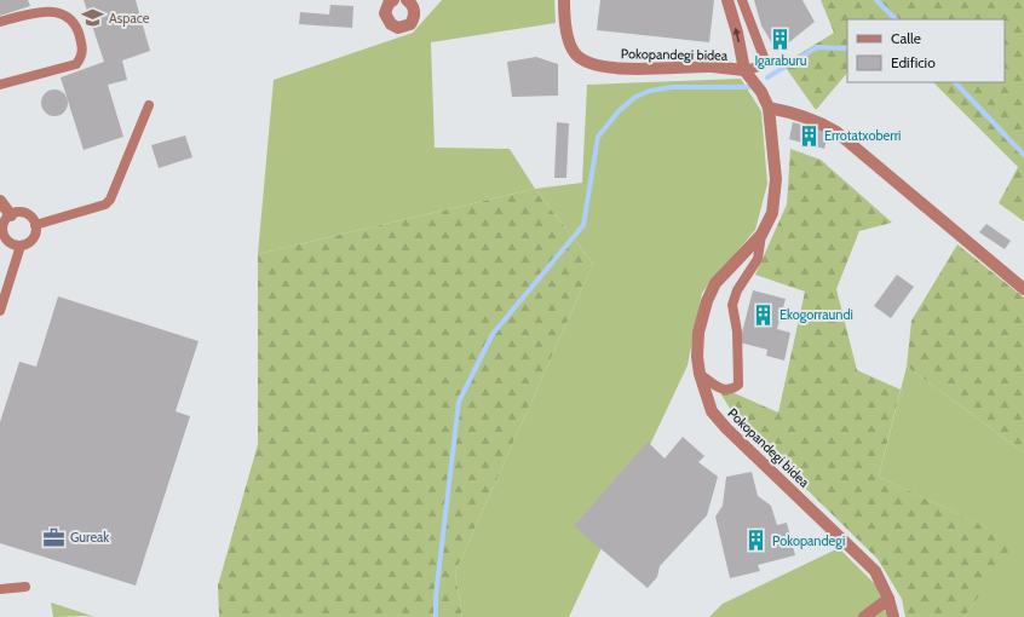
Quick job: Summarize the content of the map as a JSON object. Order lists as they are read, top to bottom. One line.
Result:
{"streets":{"street":["Pokopandegi bidea"]},"places":{"school or university":["Aspace"],"building":["Igaraburu","Errotatxoberri","Ekogorraundi","Pokopandegi"],"office":["Gureak"]},"legend":["Calle","Edificio"]}
